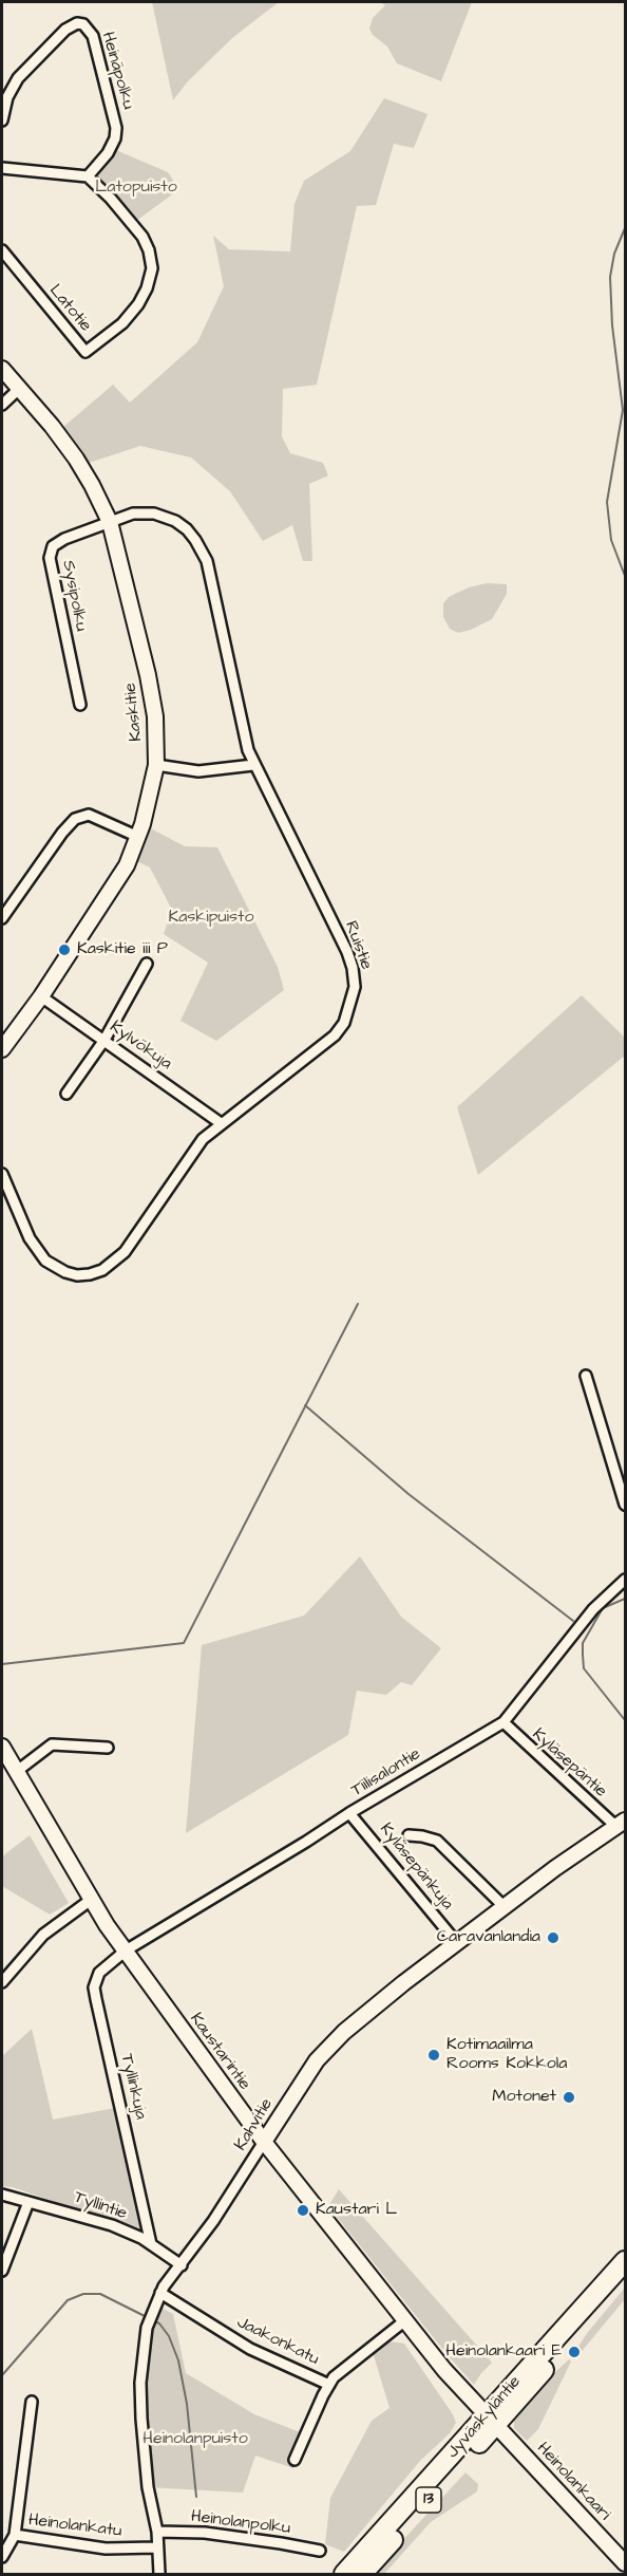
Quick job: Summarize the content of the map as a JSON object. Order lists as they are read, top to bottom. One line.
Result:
{"streets":{"highway":["Jyväskyläntie","13"],"street":["Heinäpolku","Latotie","Sysipolku","Kaskitie","Ruistie","Kylvökuja","Kyläsepäntie","Tiilisalontie","Kyläsepänkuja","Kaustarintie","Tyllinkuja","Kahvitie","Tyllintie","Jaakonkatu","Heinolankaari","Heinolanpolku","Heinolankatu"]},"crossings":[["Heinäpolku","Latotie"],["Sysipolku","Kaskitie"],["Sysipolku","Ruistie"],["Kaskitie","Ruistie"],["Kaskitie","Kylvökuja"],["Ruistie","Kylvökuja"],["Kyläsepäntie","Tiilisalontie"],["Kyläsepäntie","Kahvitie"],["Tiilisalontie","Kyläsepänkuja"],["Tiilisalontie","Kaustarintie"],["Tiilisalontie","Tyllinkuja"],["Kyläsepänkuja","Kahvitie"],["Kaustarintie","Tyllinkuja"],["Kaustarintie","Kahvitie"],["Kaustarintie","Jaakonkatu"],["Kaustarintie","Jyväskyläntie"],["Kaustarintie","Heinolankaari"],["Tyllinkuja","Tyllintie"],["Kahvitie","Tyllintie"],["Kahvitie","Jaakonkatu"],["Kahvitie","Heinolanpolku"],["Kahvitie","Heinolankatu"],["Jyväskyläntie","Heinolankaari"]],"parks":["Latopuisto","Kaskipuisto","Heinolanpuisto"],"places":["Kaskitie iii P","Caravanlandia","Kotimaailma Rooms Kokkola","Motonet","Kaustari L","Heinolankaari E"]}
